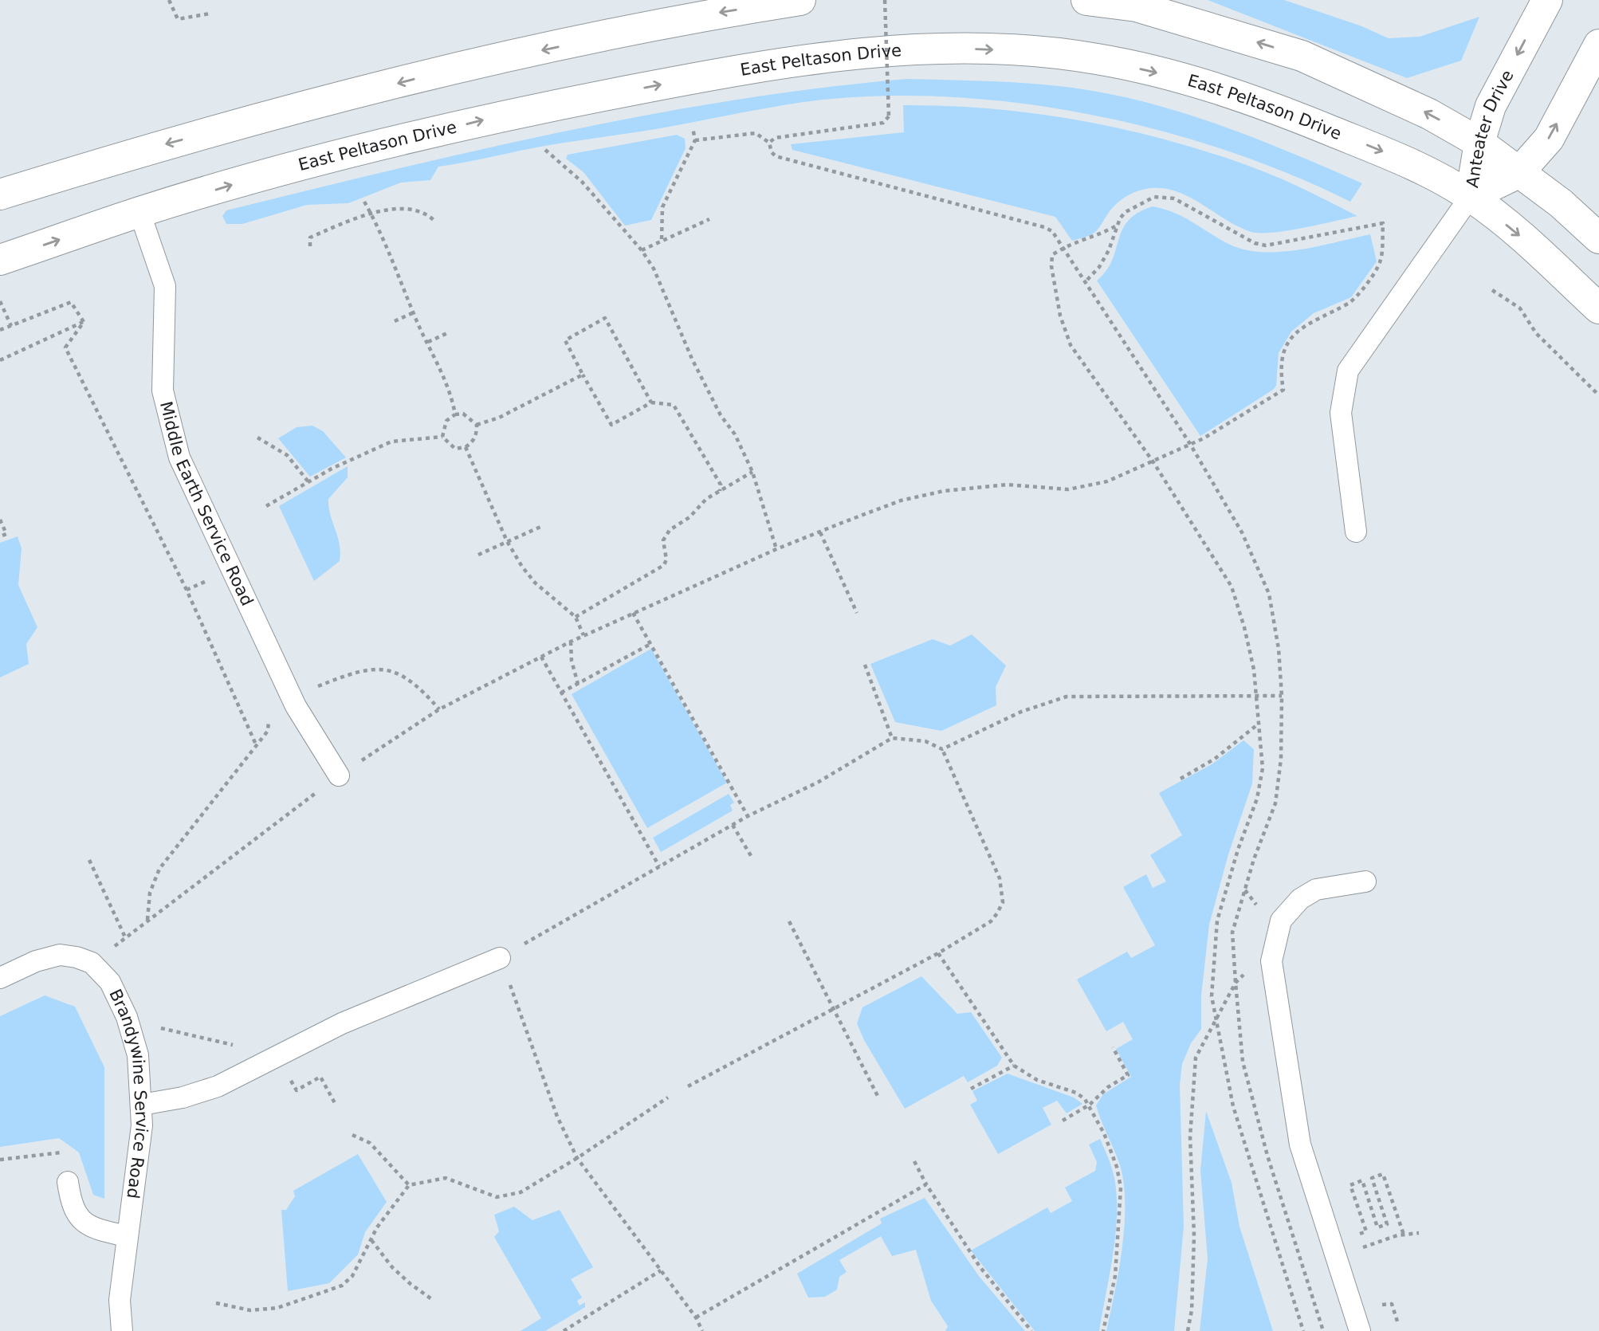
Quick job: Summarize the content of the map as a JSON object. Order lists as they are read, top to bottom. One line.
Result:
{"streets":{"main road":["East Peltason Drive","Anteater Drive"],"lane":["Middle Earth Service Road","Brandywine Service Road"]},"crossings":[["East Peltason Drive","Anteater Drive"],["East Peltason Drive","Middle Earth Service Road"]]}
